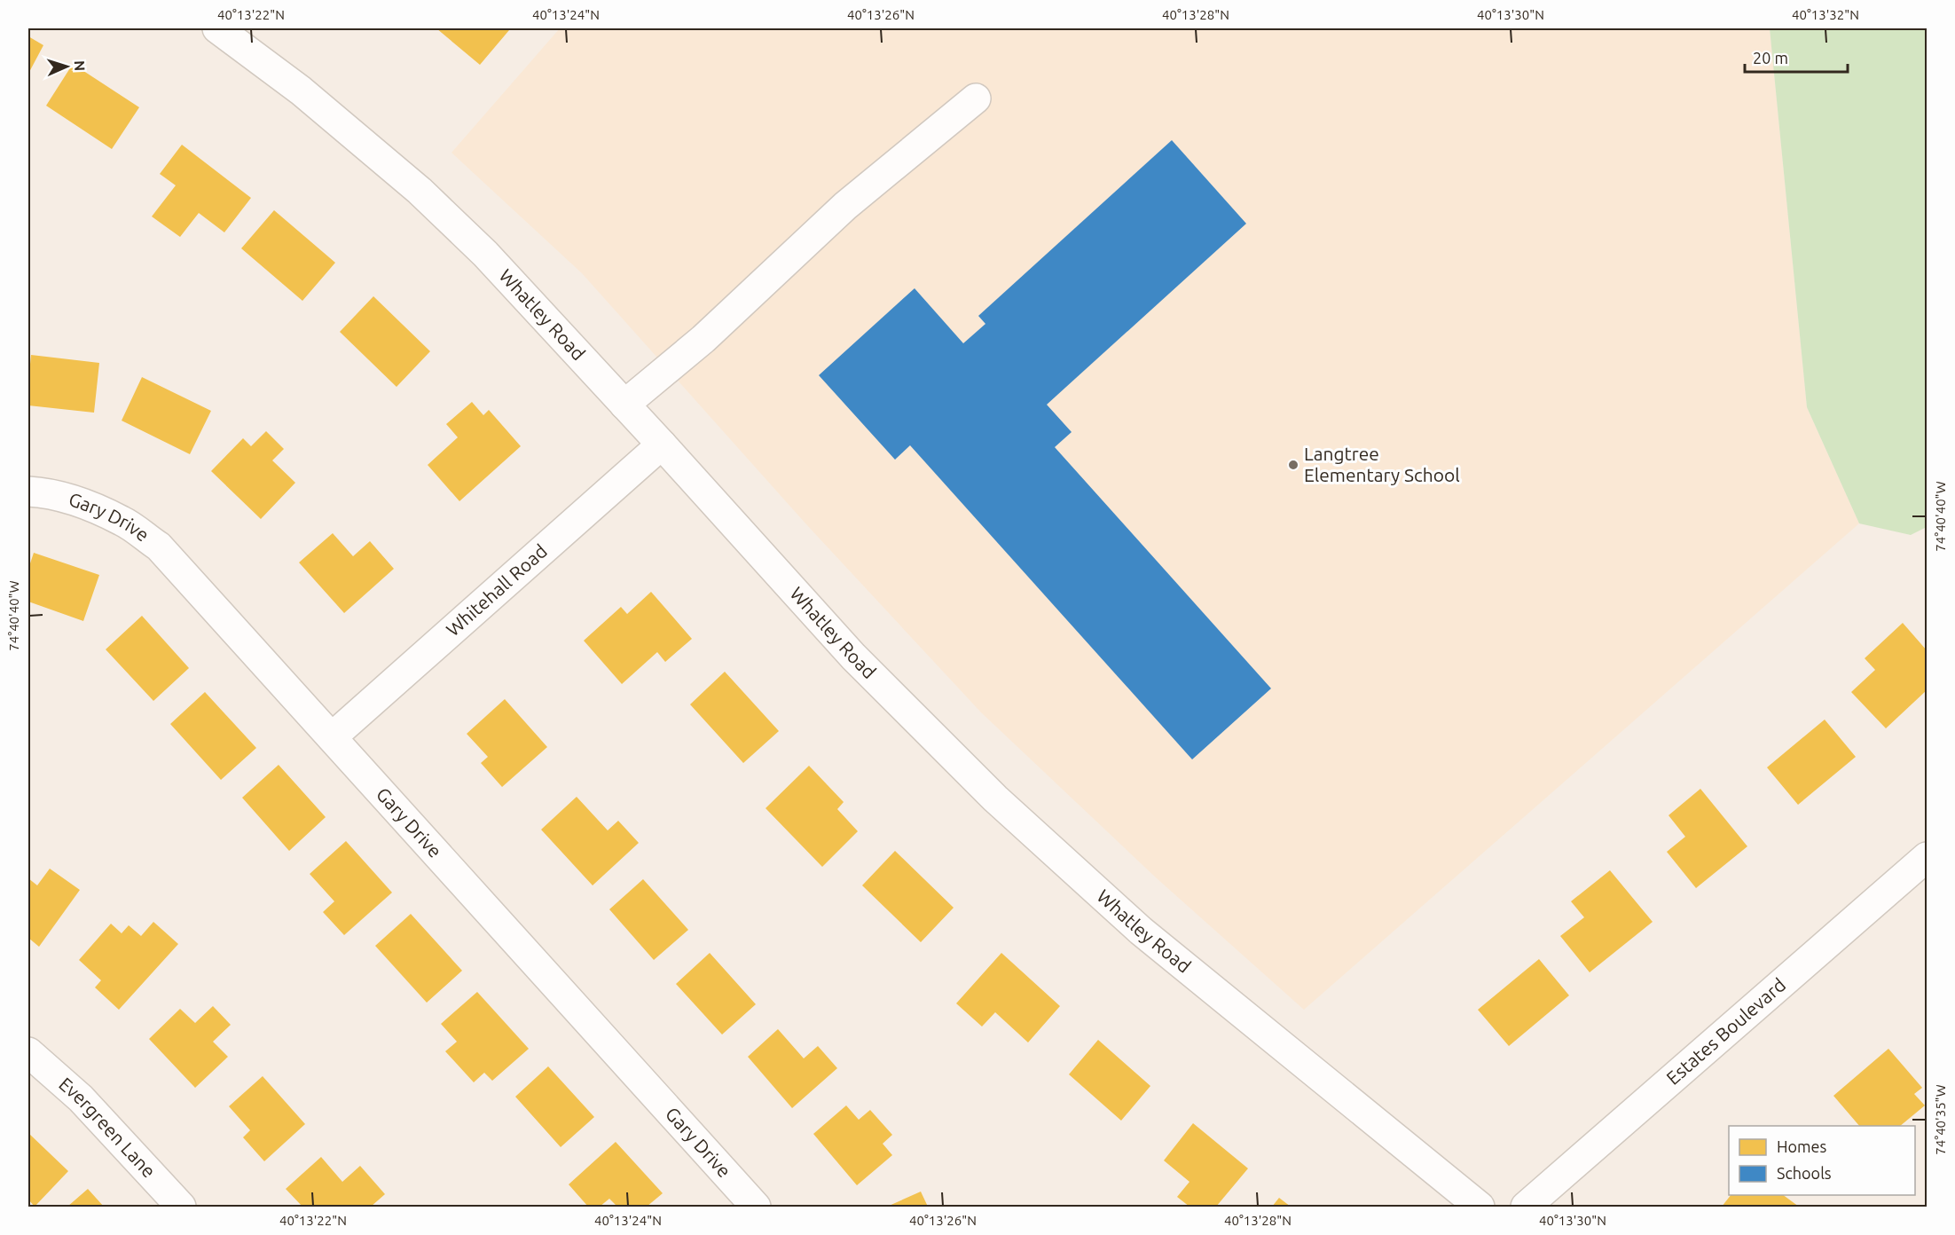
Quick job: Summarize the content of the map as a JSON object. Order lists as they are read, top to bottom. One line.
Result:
{"streets":{"street":["Whatley Road","Gary Drive","Whitehall Road","Estates Boulevard","Evergreen Lane"]},"crossings":[["Whatley Road","Whitehall Road"],["Gary Drive","Whitehall Road"]],"places":["Langtree Elementary School"],"legend":["Homes","Schools"],"scale_bar":"20 m","north":"right","coordinates":["40°13'22\"N","40°13'24\"N","40°13'26\"N","40°13'28\"N","40°13'30\"N","40°13'32\"N","74°40'40\"W","74°40'35\"W"]}
